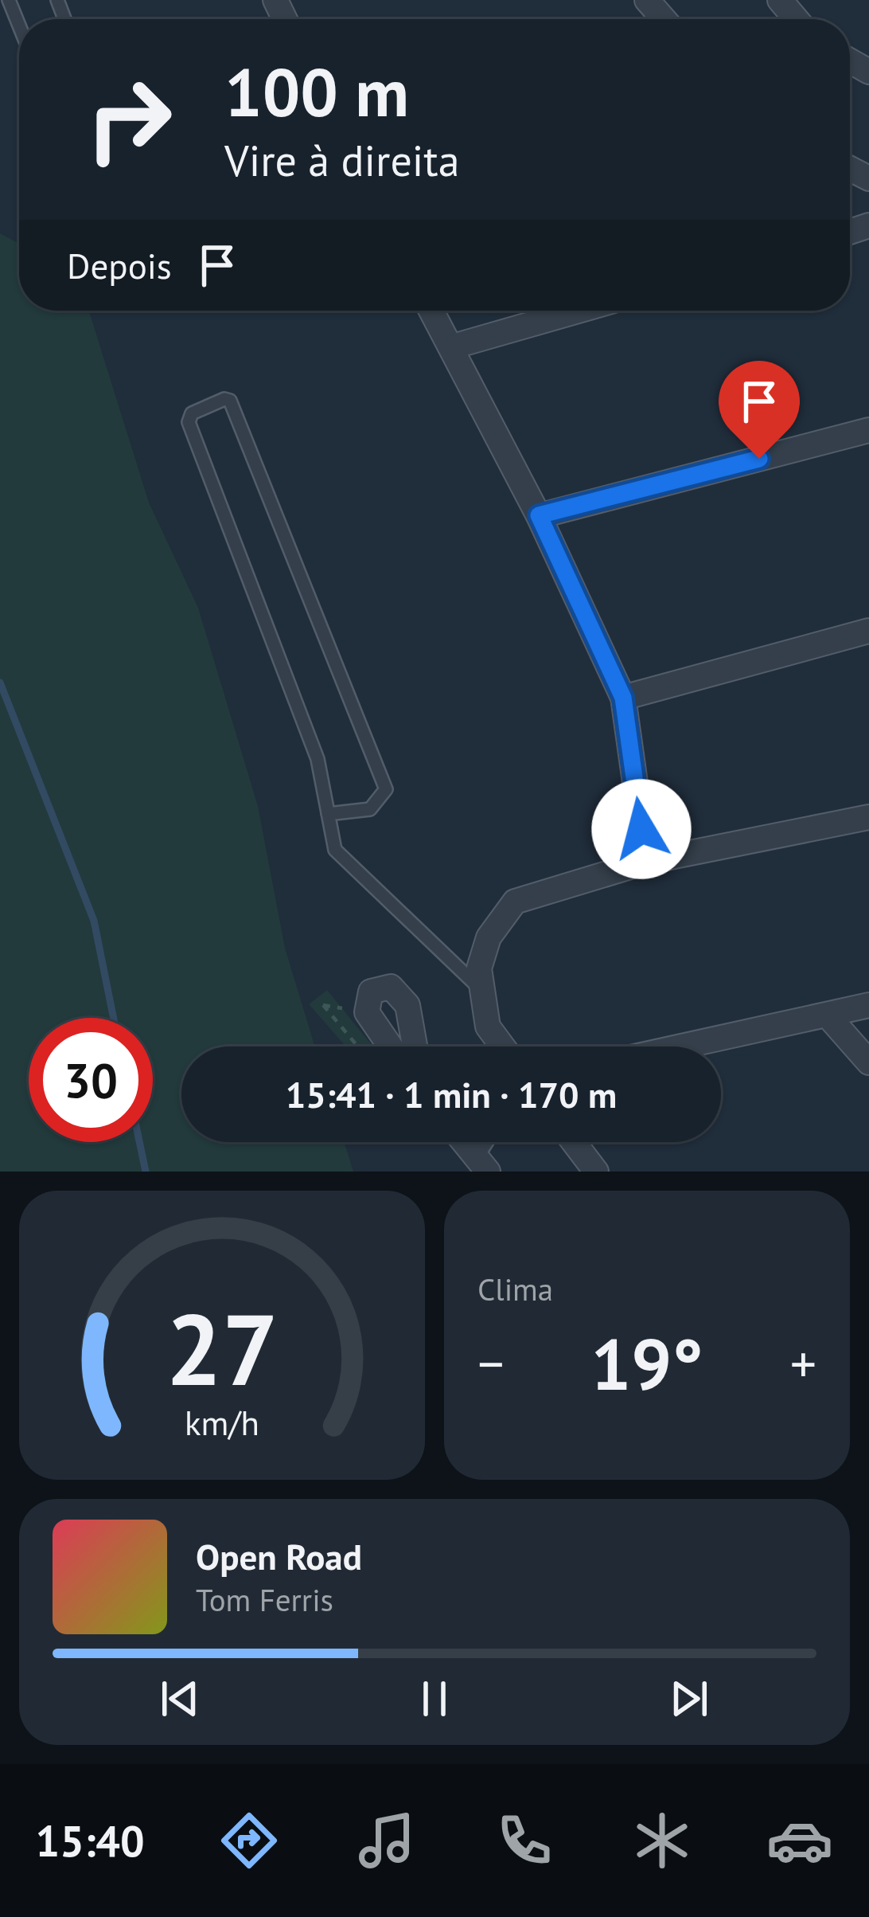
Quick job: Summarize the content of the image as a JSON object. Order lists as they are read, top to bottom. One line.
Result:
{"page":{"turn":["100 m","Vire à direita"],"then":"Depois","limit":"30","trip":"15:41 · 1 min · 170 m","tile":"Clima","heat":["−","19°","+"],"song":["Open Road","Tom Ferris"],"tabs":"15:40","gauge":["27","km/h"]}}
